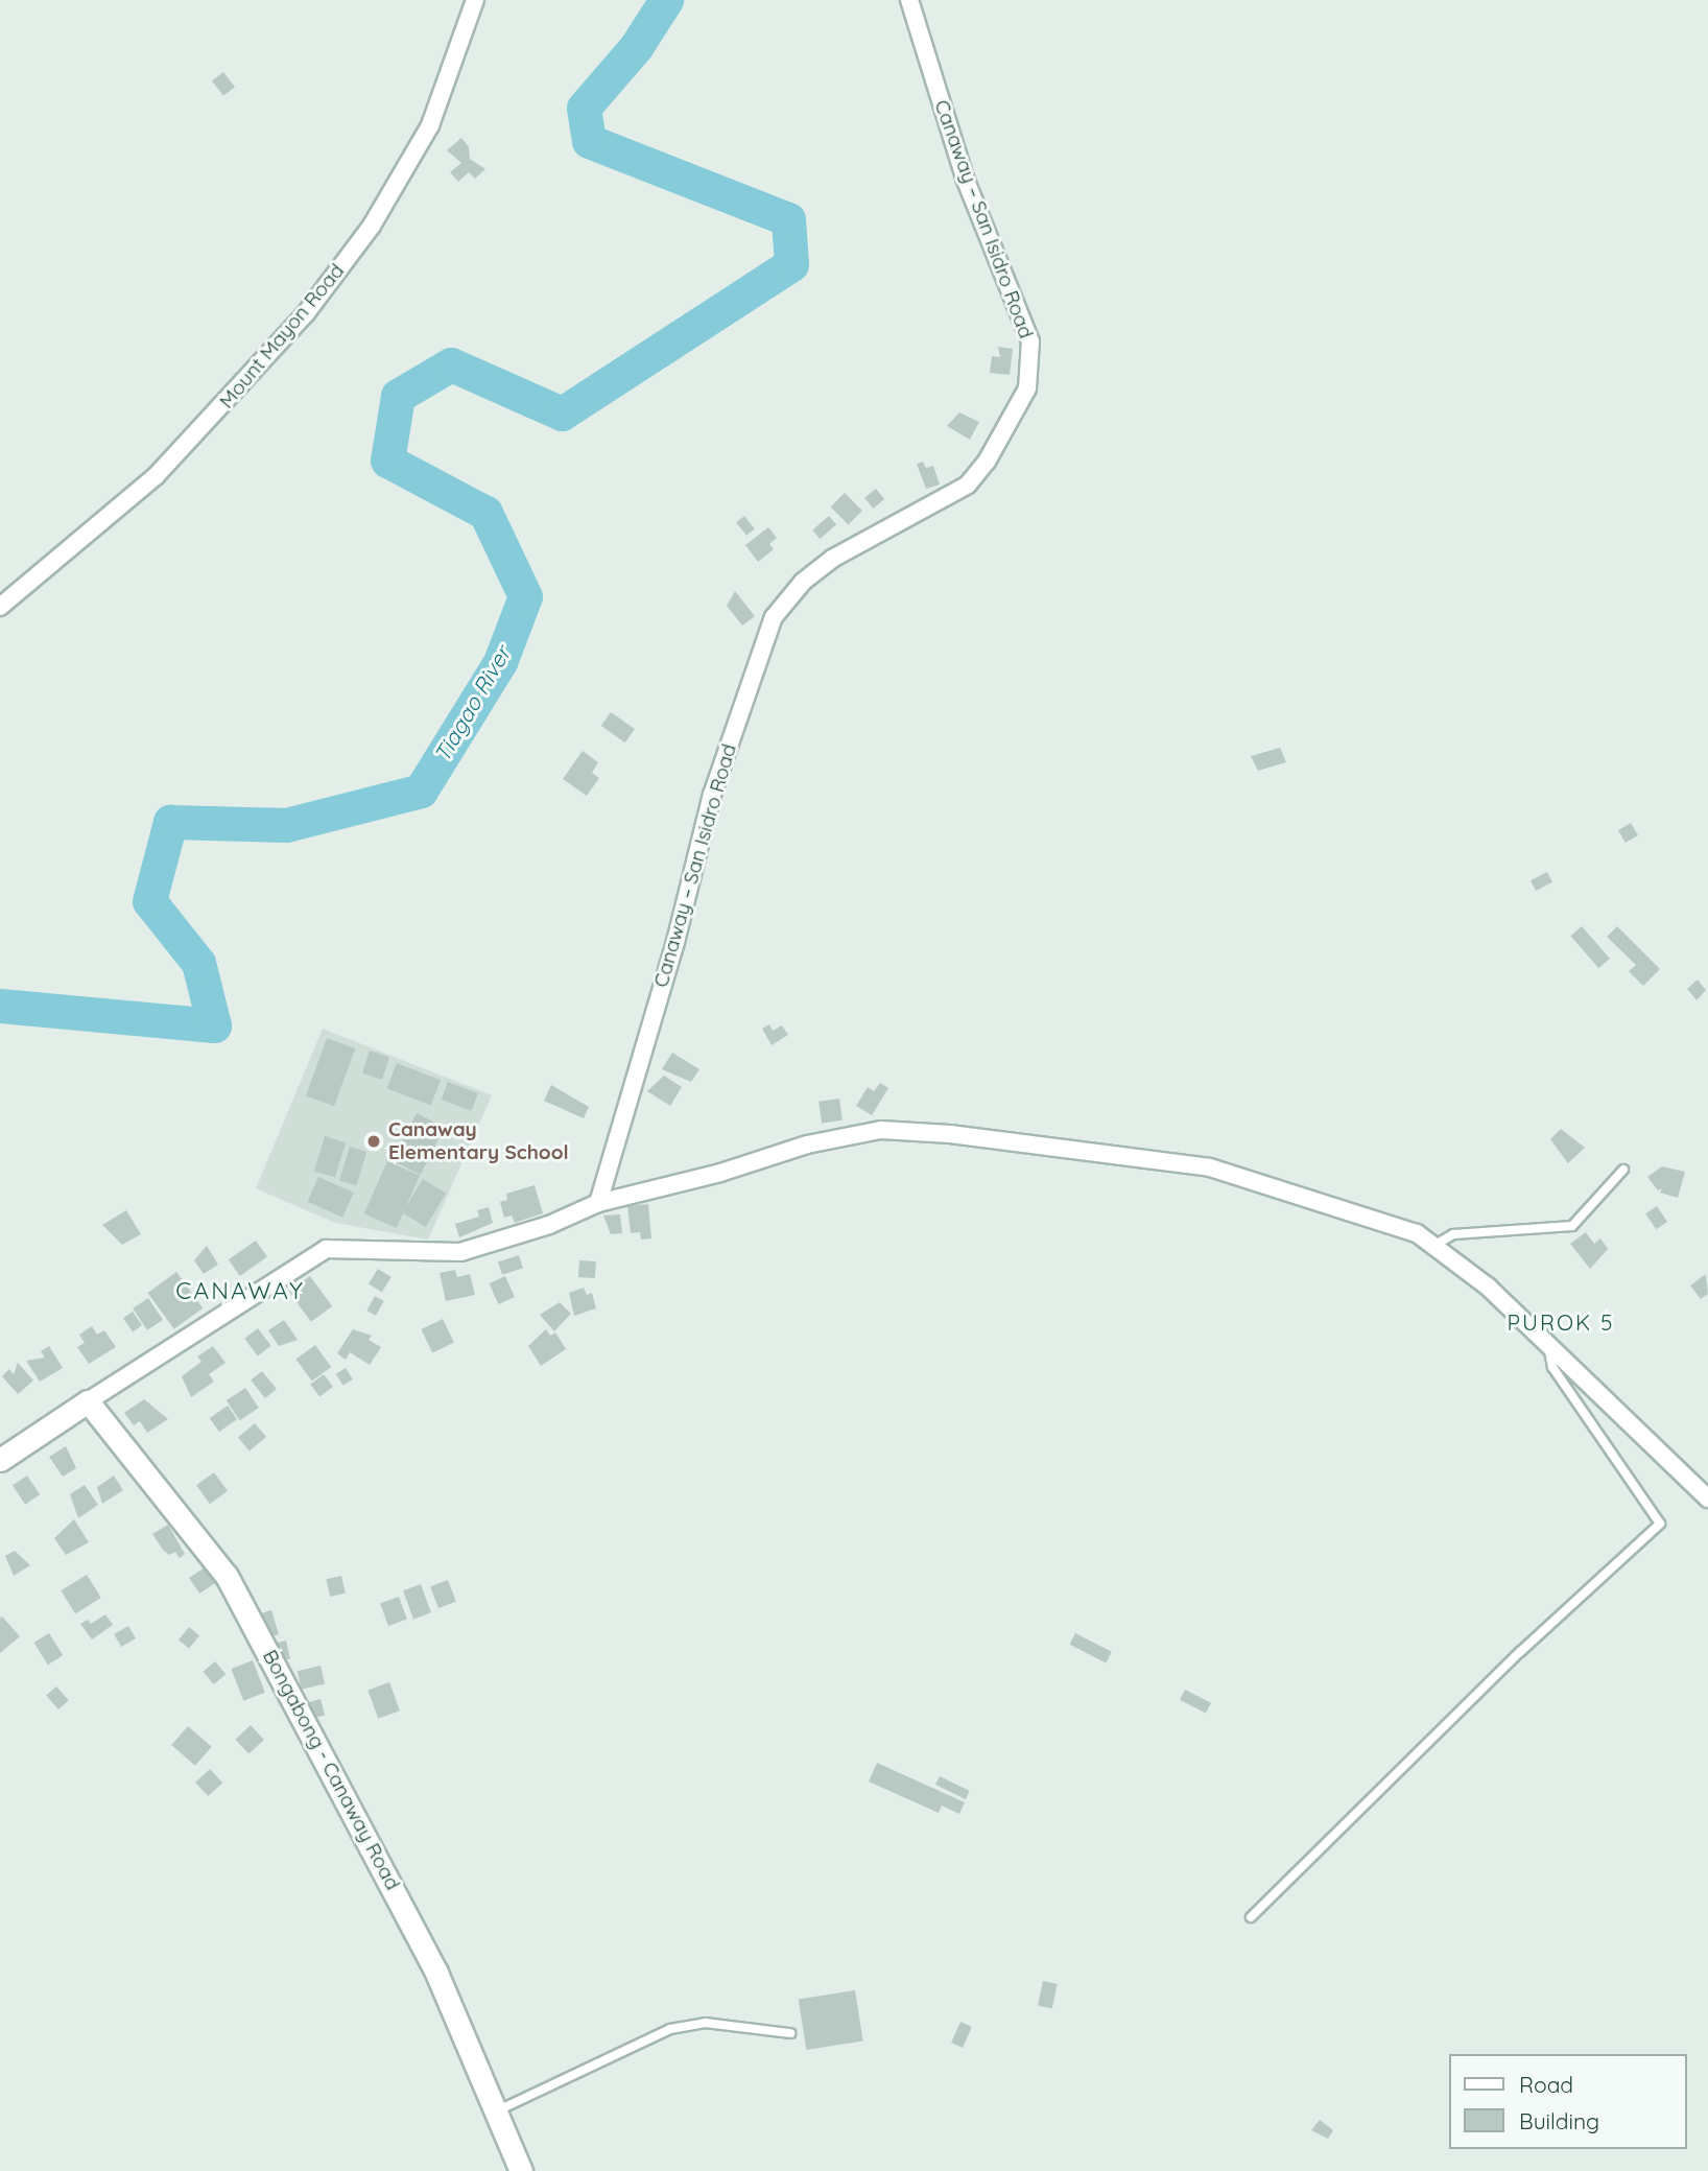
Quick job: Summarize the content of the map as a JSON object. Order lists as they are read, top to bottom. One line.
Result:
{"streets":{"street":["Canaway – San Isidro Road","Mount Mayon Road","Bongabong - Canaway Road"]},"districts":["CANAWAY","PUROK 5"],"water":["Tiagao River"],"places":["Canaway Elementary School"],"legend":["Road","Building"]}
